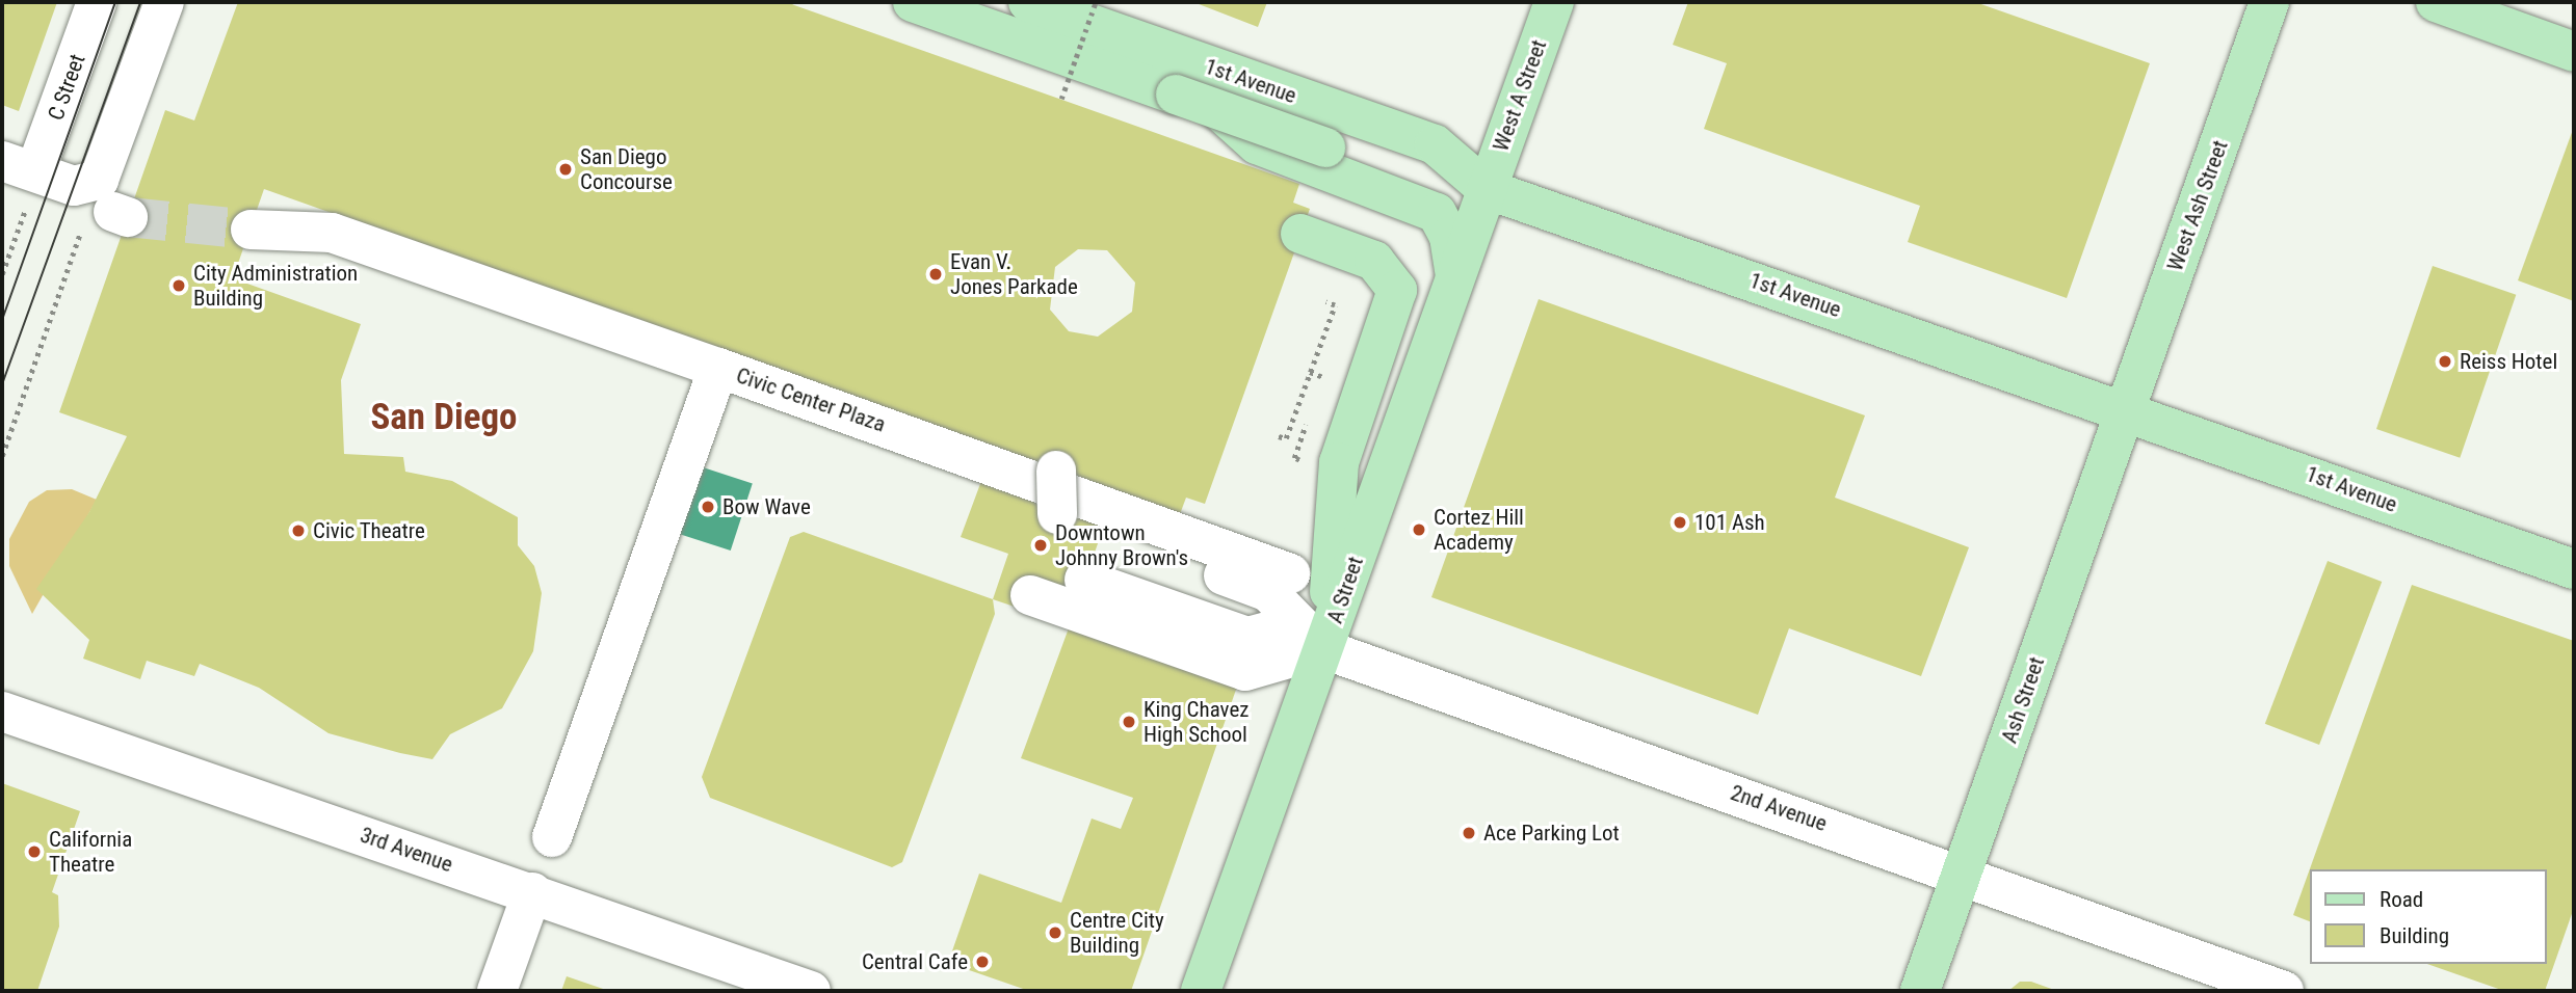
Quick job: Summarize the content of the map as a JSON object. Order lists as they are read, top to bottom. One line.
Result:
{"streets":{"main road":["1st Avenue","West A Street","West Ash Street","A Street","Ash Street"],"street":["C Street","Civic Center Plaza","2nd Avenue","3rd Avenue"]},"crossings":[["1st Avenue","West A Street"],["1st Avenue","West Ash Street"],["1st Avenue","A Street"],["1st Avenue","Ash Street"],["West A Street","A Street"],["West Ash Street","Ash Street"],["Civic Center Plaza","2nd Avenue"],["A Street","2nd Avenue"],["Ash Street","2nd Avenue"]],"districts":["San Diego"],"places":["San Diego Concourse","Evan V. Jones Parkade","City Administration Building","Reiss Hotel","Bow Wave","101 Ash","Cortez Hill Academy","Civic Theatre","Downtown Johnny Brown's","King Chavez High School","Ace Parking Lot","California Theatre","Centre City Building","Central Cafe"],"legend":["Road","Building"]}
